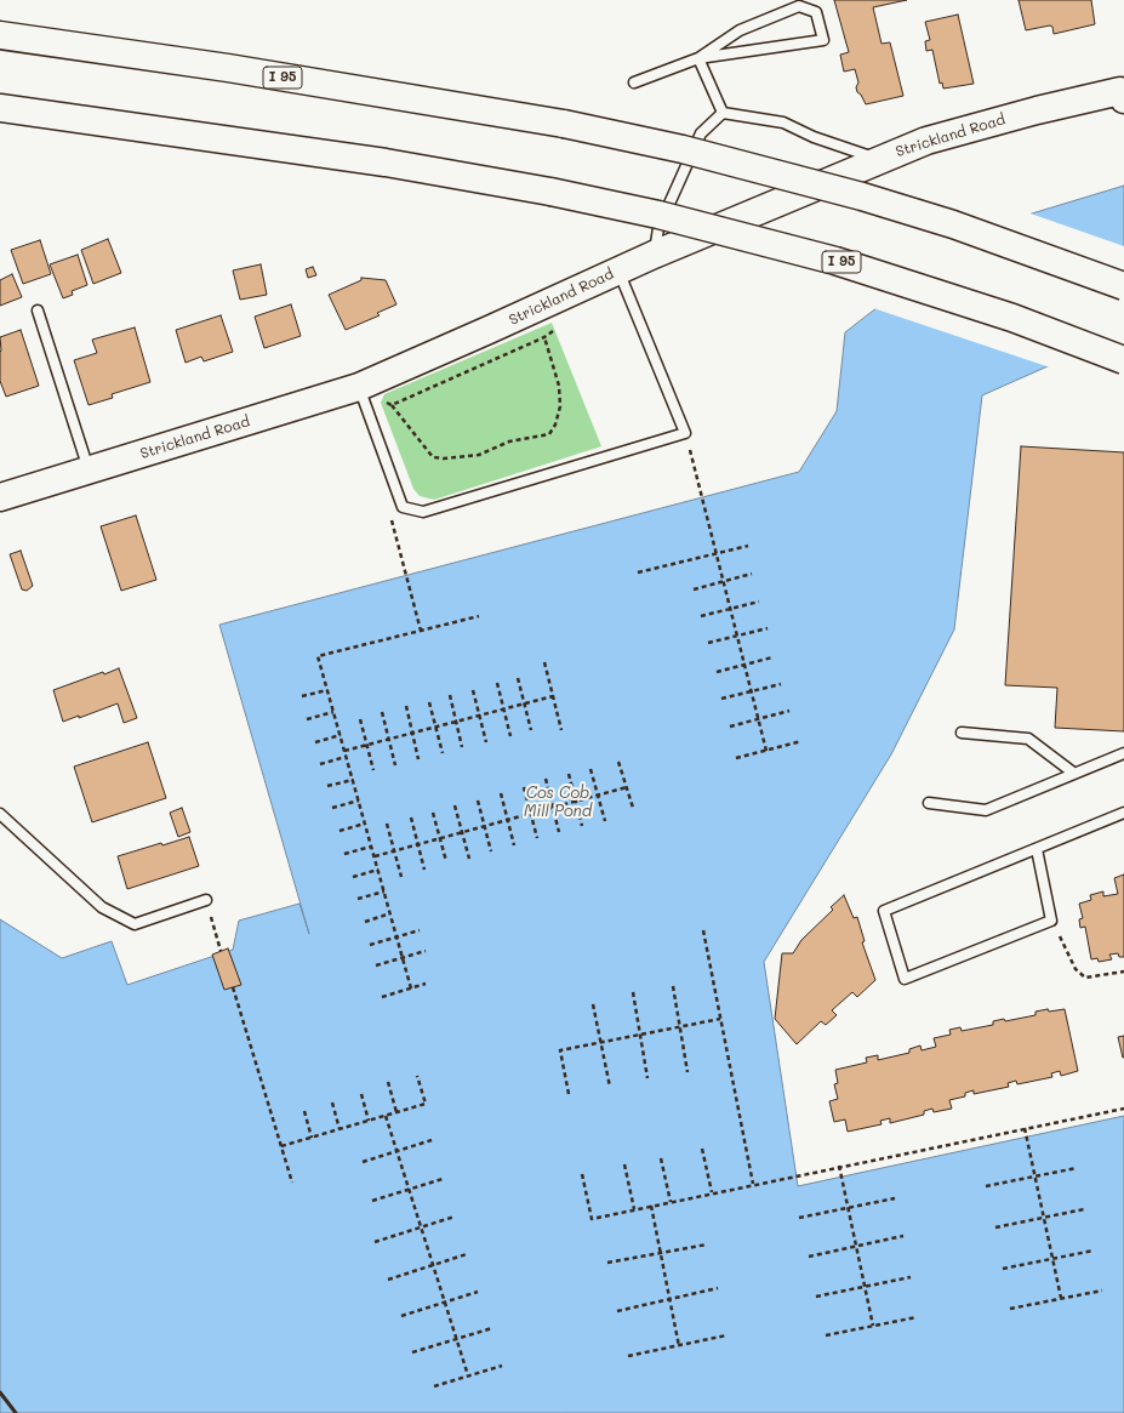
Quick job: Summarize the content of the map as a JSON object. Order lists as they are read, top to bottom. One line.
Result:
{"streets":{"main road":["I 95","Strickland Road"]},"water":["Cos Cob Mill Pond"]}
